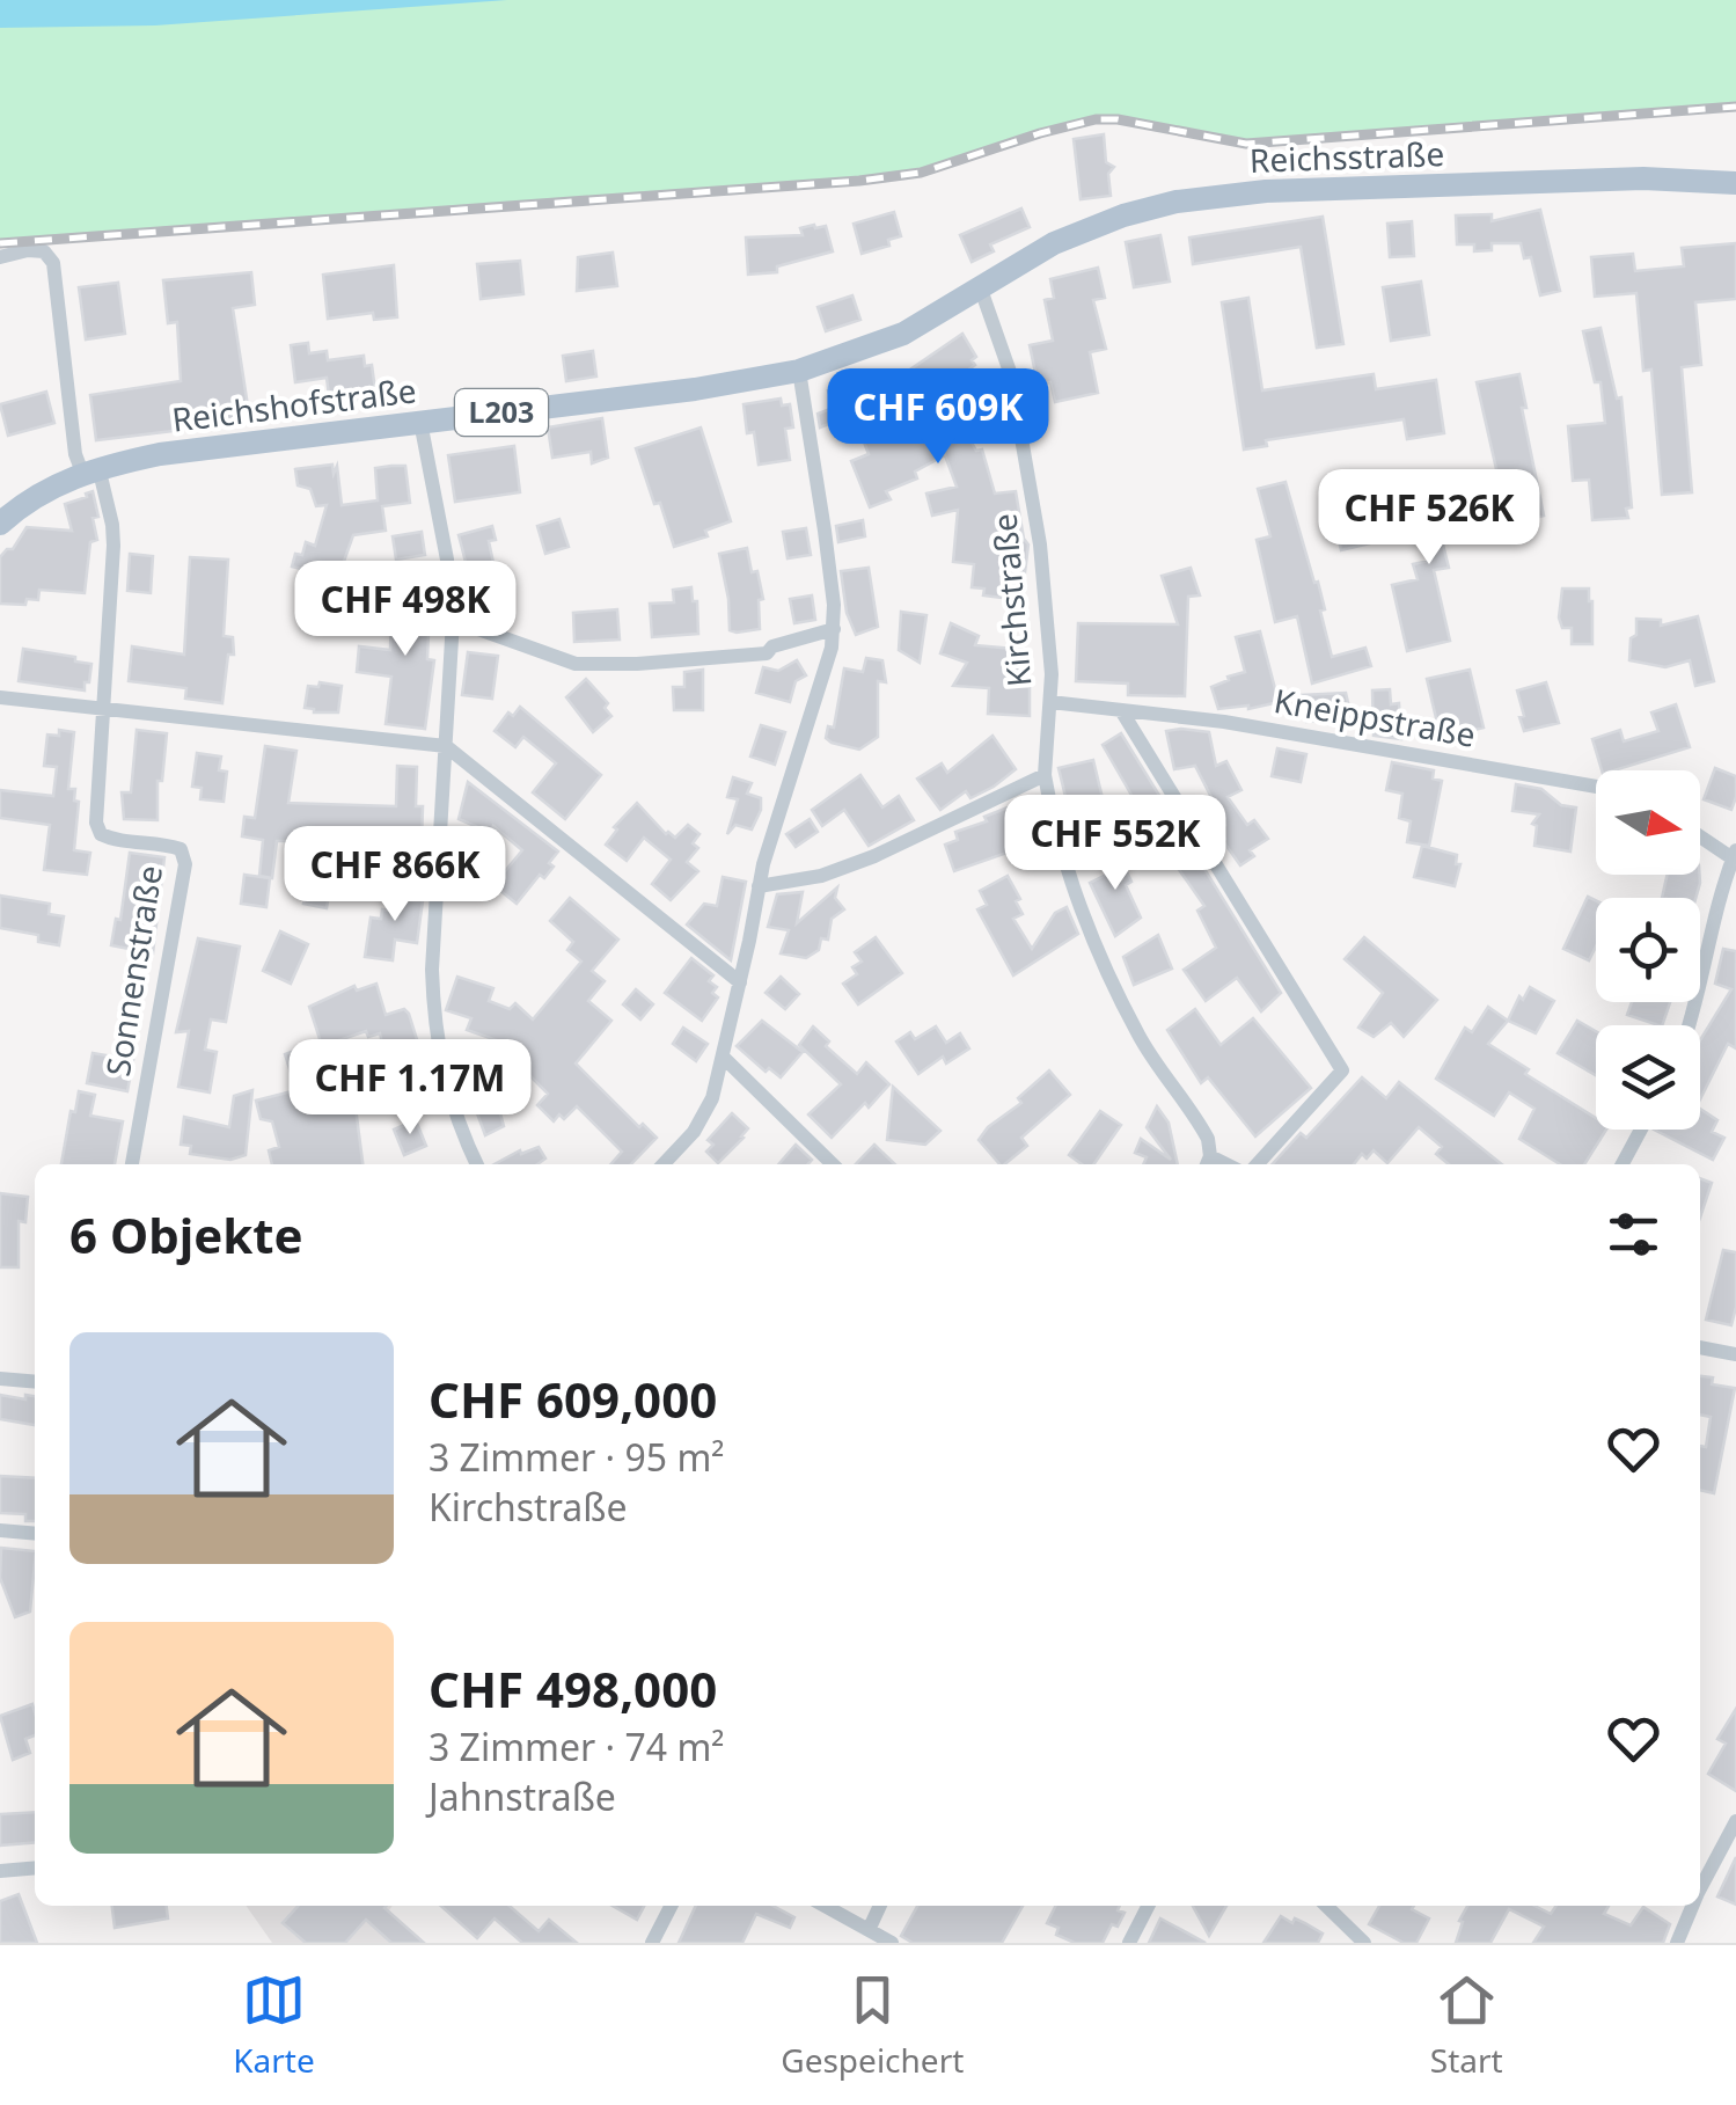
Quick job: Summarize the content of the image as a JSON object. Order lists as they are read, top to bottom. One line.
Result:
{"streets":{"main road":["Reichsstraße","Reichshofstraße","L203"],"street":["Kirchstraße","Kneippstraße","Sonnenstraße"]},"crossings":[["Reichsstraße","Reichshofstraße"],["Reichsstraße","Kirchstraße"],["Reichshofstraße","Kirchstraße"],["Kirchstraße","Kneippstraße"]],"north":"right","page":{"price":["CHF 609K","CHF 526K","CHF 498K","CHF 552K","CHF 866K","CHF 1.17M"],"heading":"6 Objekte","list":[{"name":"CHF 609,000","note":"3 Zimmer · 95 m² · Kirchstraße"},{"name":"CHF 498,000","note":"3 Zimmer · 74 m² · Jahnstraße"}],"tabs":["Karte","Gespeichert","Start"]}}
